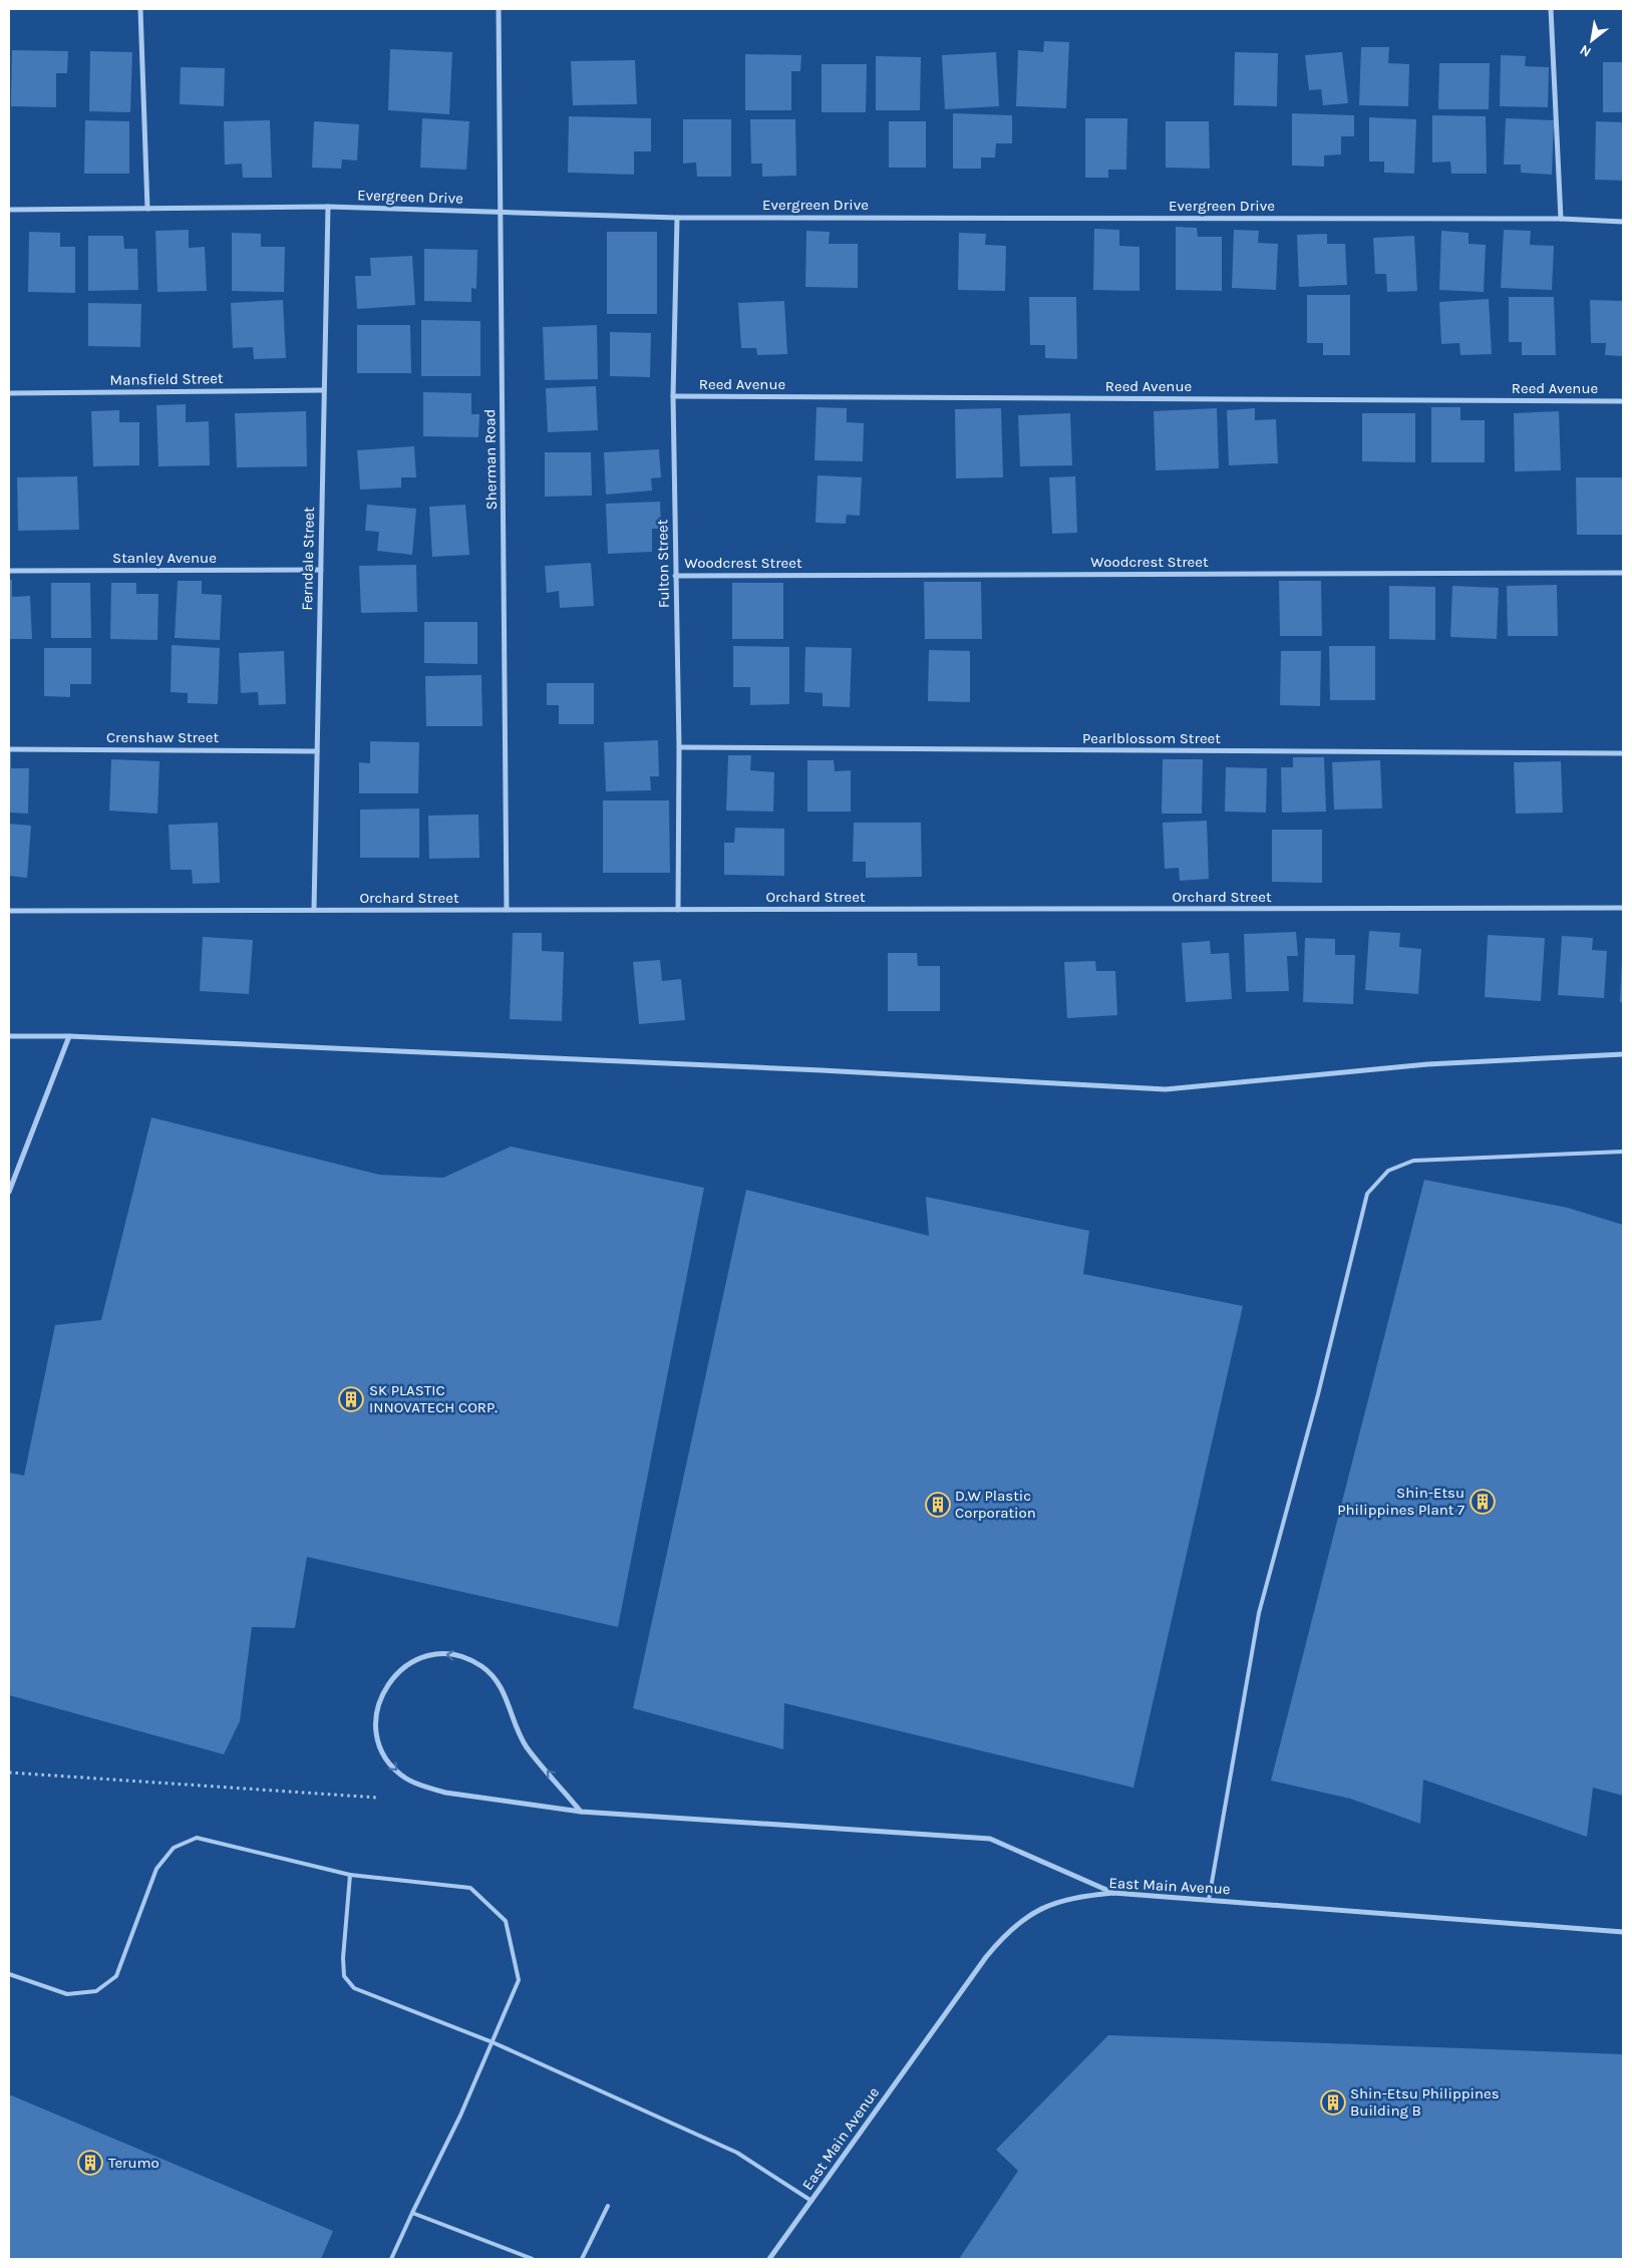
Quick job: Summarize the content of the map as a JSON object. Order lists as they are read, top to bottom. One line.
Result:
{"streets":{"street":["Evergreen Drive","Mansfield Street","Reed Avenue","Sherman Road","Stanley Avenue","Ferndale Street","Woodcrest Street","Fulton Street","Crenshaw Street","Pearlblossom Street","Orchard Street","East Main Avenue"]},"crossings":[["Evergreen Drive","Sherman Road"],["Evergreen Drive","Ferndale Street"],["Evergreen Drive","Fulton Street"],["Mansfield Street","Ferndale Street"],["Reed Avenue","Fulton Street"],["Sherman Road","Orchard Street"],["Stanley Avenue","Ferndale Street"],["Ferndale Street","Crenshaw Street"],["Ferndale Street","Orchard Street"],["Woodcrest Street","Fulton Street"],["Fulton Street","Pearlblossom Street"],["Fulton Street","Orchard Street"]],"places":{"building":["SK PLASTIC INNOVATECH CORP.","Shin-Etsu Philippines Plant 7","D.W Plastic Corporation","Shin-Etsu Philippines Building B","Terumo"]},"north":"bottom left"}
